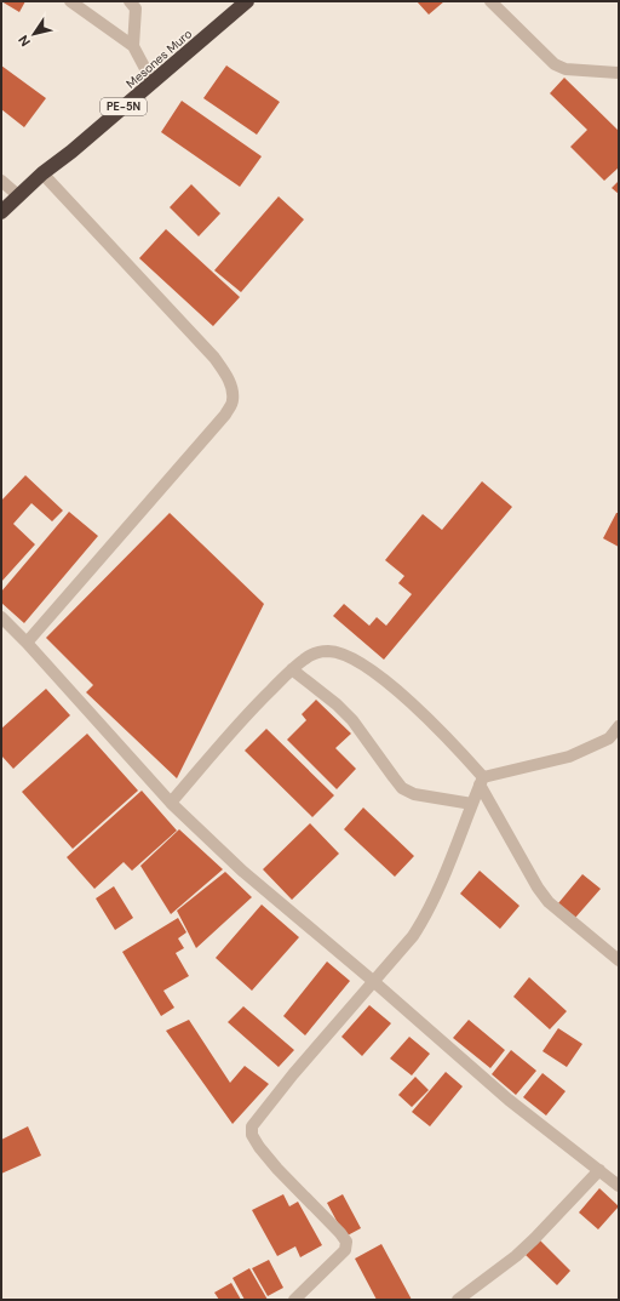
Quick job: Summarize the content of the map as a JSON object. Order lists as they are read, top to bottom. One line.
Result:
{"streets":{"highway":["Mesones Muro","PE-5N"]},"north":"bottom left"}
